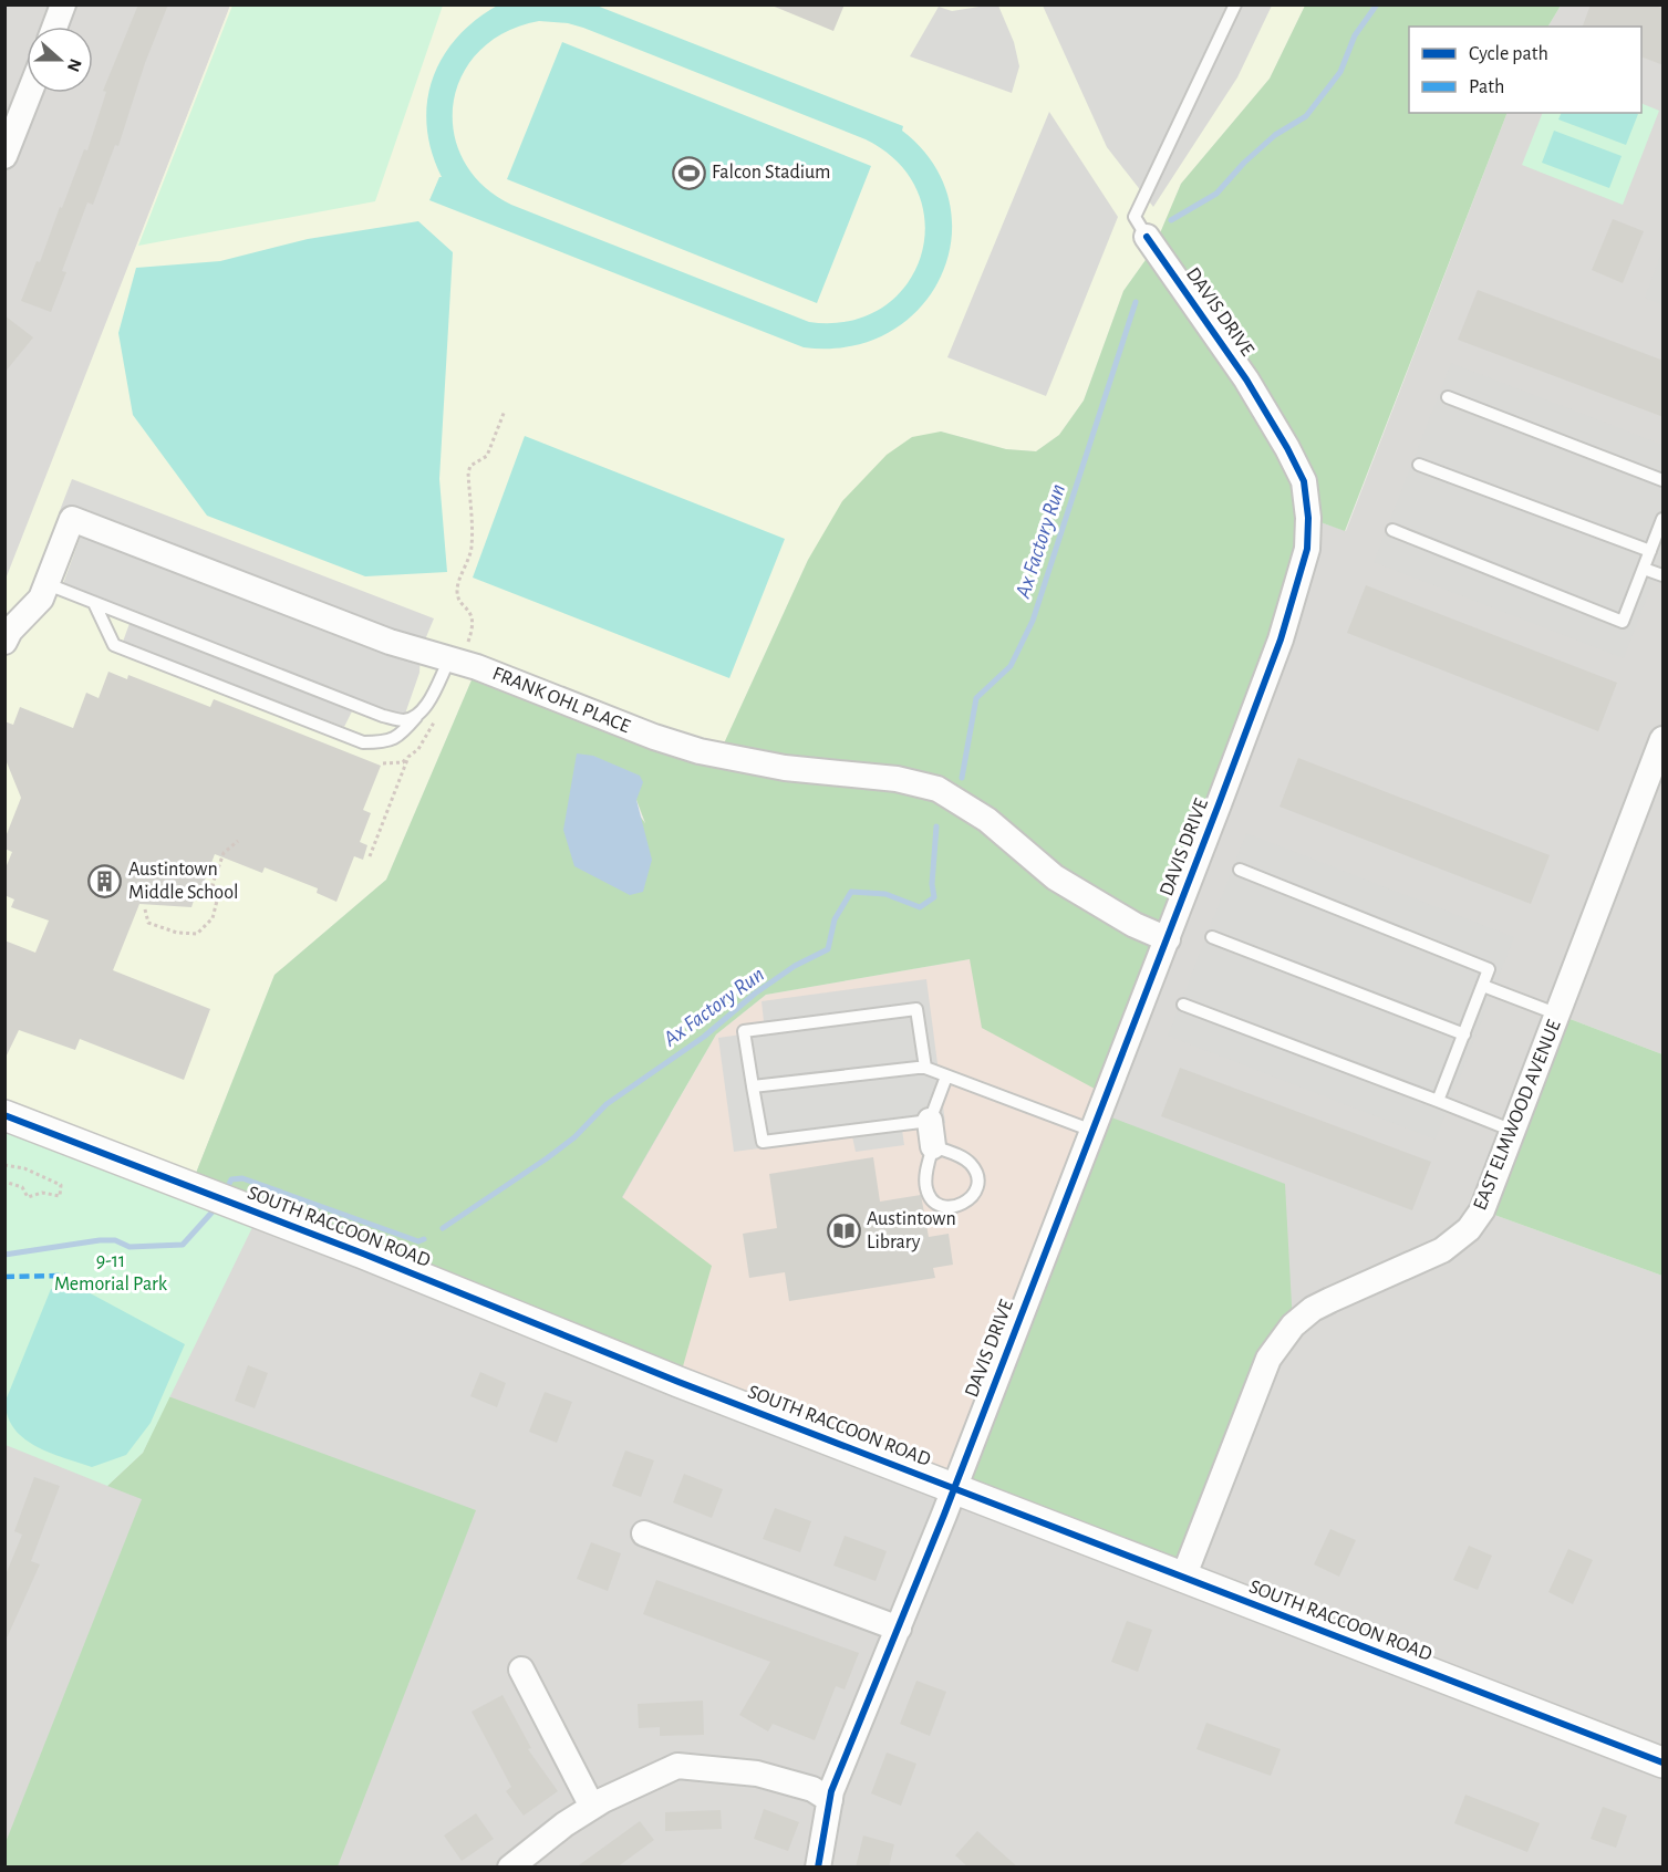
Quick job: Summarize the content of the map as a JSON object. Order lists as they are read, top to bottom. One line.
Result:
{"streets":{"street":["DAVIS DRIVE","FRANK OHL PLACE","EAST ELMWOOD AVENUE","SOUTH RACCOON ROAD"]},"crossings":[["DAVIS DRIVE","FRANK OHL PLACE"],["DAVIS DRIVE","SOUTH RACCOON ROAD"],["EAST ELMWOOD AVENUE","SOUTH RACCOON ROAD"]],"water":["Ax Factory Run"],"parks":["9-11 Memorial Park"],"places":{"sports":["Falcon Stadium"],"building":["Austintown Middle School"],"library":["Austintown Library"]},"legend":["Cycle path","Path"],"north":"right"}
